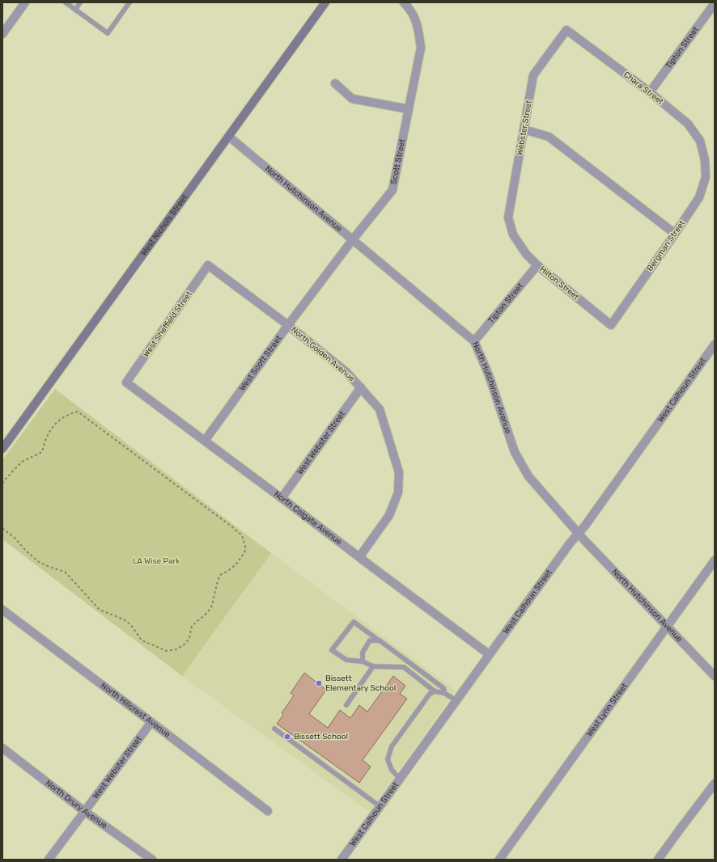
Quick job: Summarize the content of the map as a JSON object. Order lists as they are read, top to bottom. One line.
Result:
{"streets":{"street":["Tipton Street","Chara Street","Webster Street","Scott Street","North Hutchinson Avenue","West Nichols Street","Bergman Street","Hilton Street","West Sheffield Street","North Golden Avenue","West Scott Street","West Calhoun Street","West Webster Street","North Colgate Avenue","North Hillcrest Avenue","West Lynn Street","North Drury Avenue"]},"crossings":[["Tipton Street","Chara Street"],["Tipton Street","North Hutchinson Avenue"],["Tipton Street","Hilton Street"],["Chara Street","Webster Street"],["Chara Street","Bergman Street"],["Webster Street","Hilton Street"],["Scott Street","North Hutchinson Avenue"],["Scott Street","West Scott Street"],["North Hutchinson Avenue","West Nichols Street"],["North Hutchinson Avenue","West Scott Street"],["North Hutchinson Avenue","West Calhoun Street"],["North Hutchinson Avenue","West Lynn Street"],["Bergman Street","Hilton Street"],["West Sheffield Street","North Golden Avenue"],["West Sheffield Street","North Colgate Avenue"],["North Golden Avenue","West Scott Street"],["North Golden Avenue","West Webster Street"],["North Golden Avenue","North Colgate Avenue"],["West Scott Street","North Colgate Avenue"],["West Calhoun Street","North Colgate Avenue"],["West Webster Street","North Colgate Avenue"],["West Webster Street","North Hillcrest Avenue"],["West Webster Street","North Drury Avenue"]],"parks":["LA Wise Park"],"places":["Bissett Elementary School","Bissett School"]}
